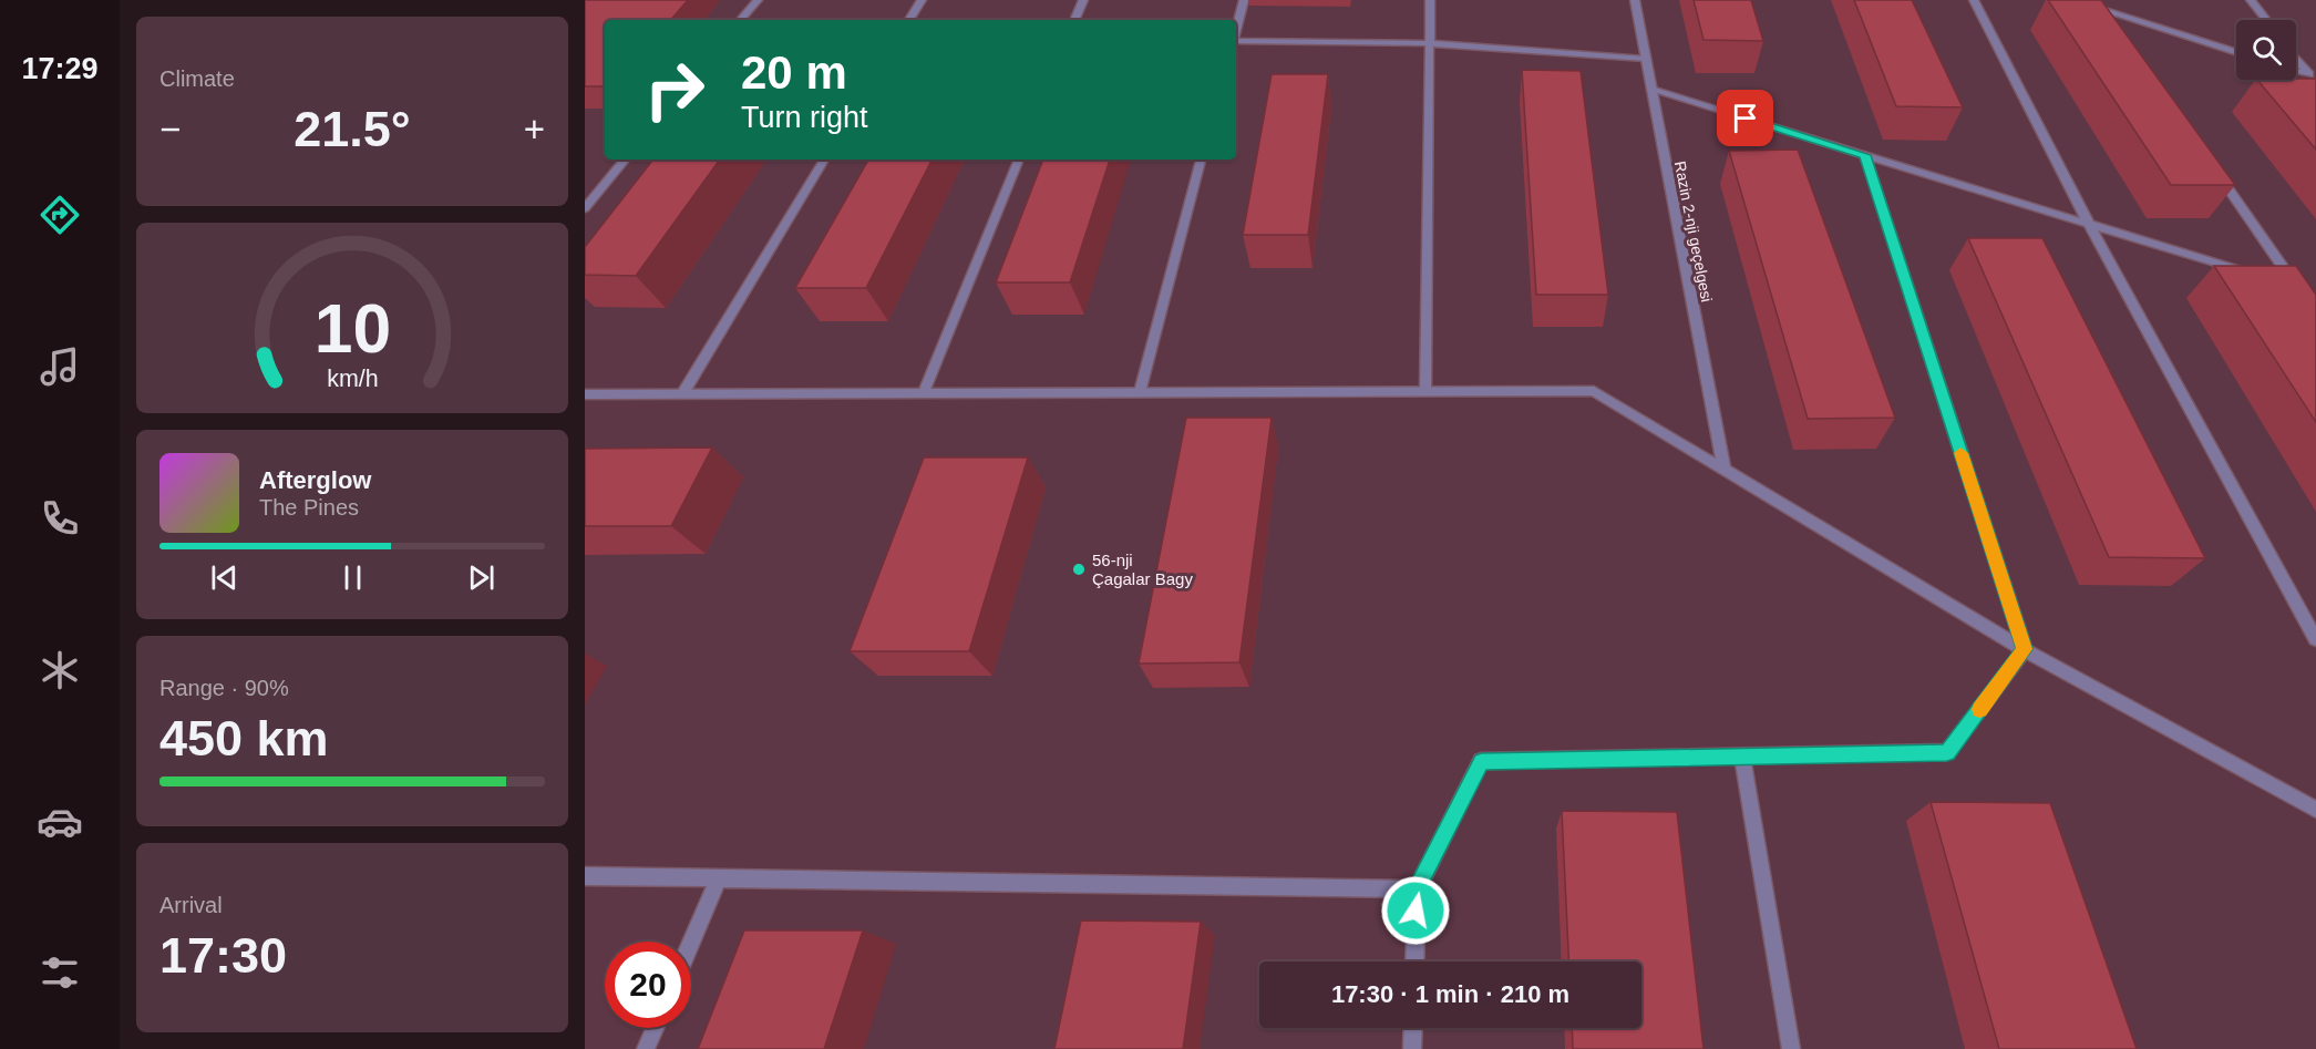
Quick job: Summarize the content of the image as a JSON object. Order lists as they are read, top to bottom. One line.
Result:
{"streets":{"street":["Razin 2-nji geçelgesi"]},"places":["56-nji Çagalar Bagy"],"page":{"tabs":"17:29","tile":["Climate",["Range · 90%","450 km"],["Arrival","17:30"]],"turn":["20 m","Turn right"],"heat":["−","21.5°","+"],"song":["Afterglow","The Pines"],"limit":"20","trip":"17:30 · 1 min · 210 m","gauge":["10","km/h"]}}
